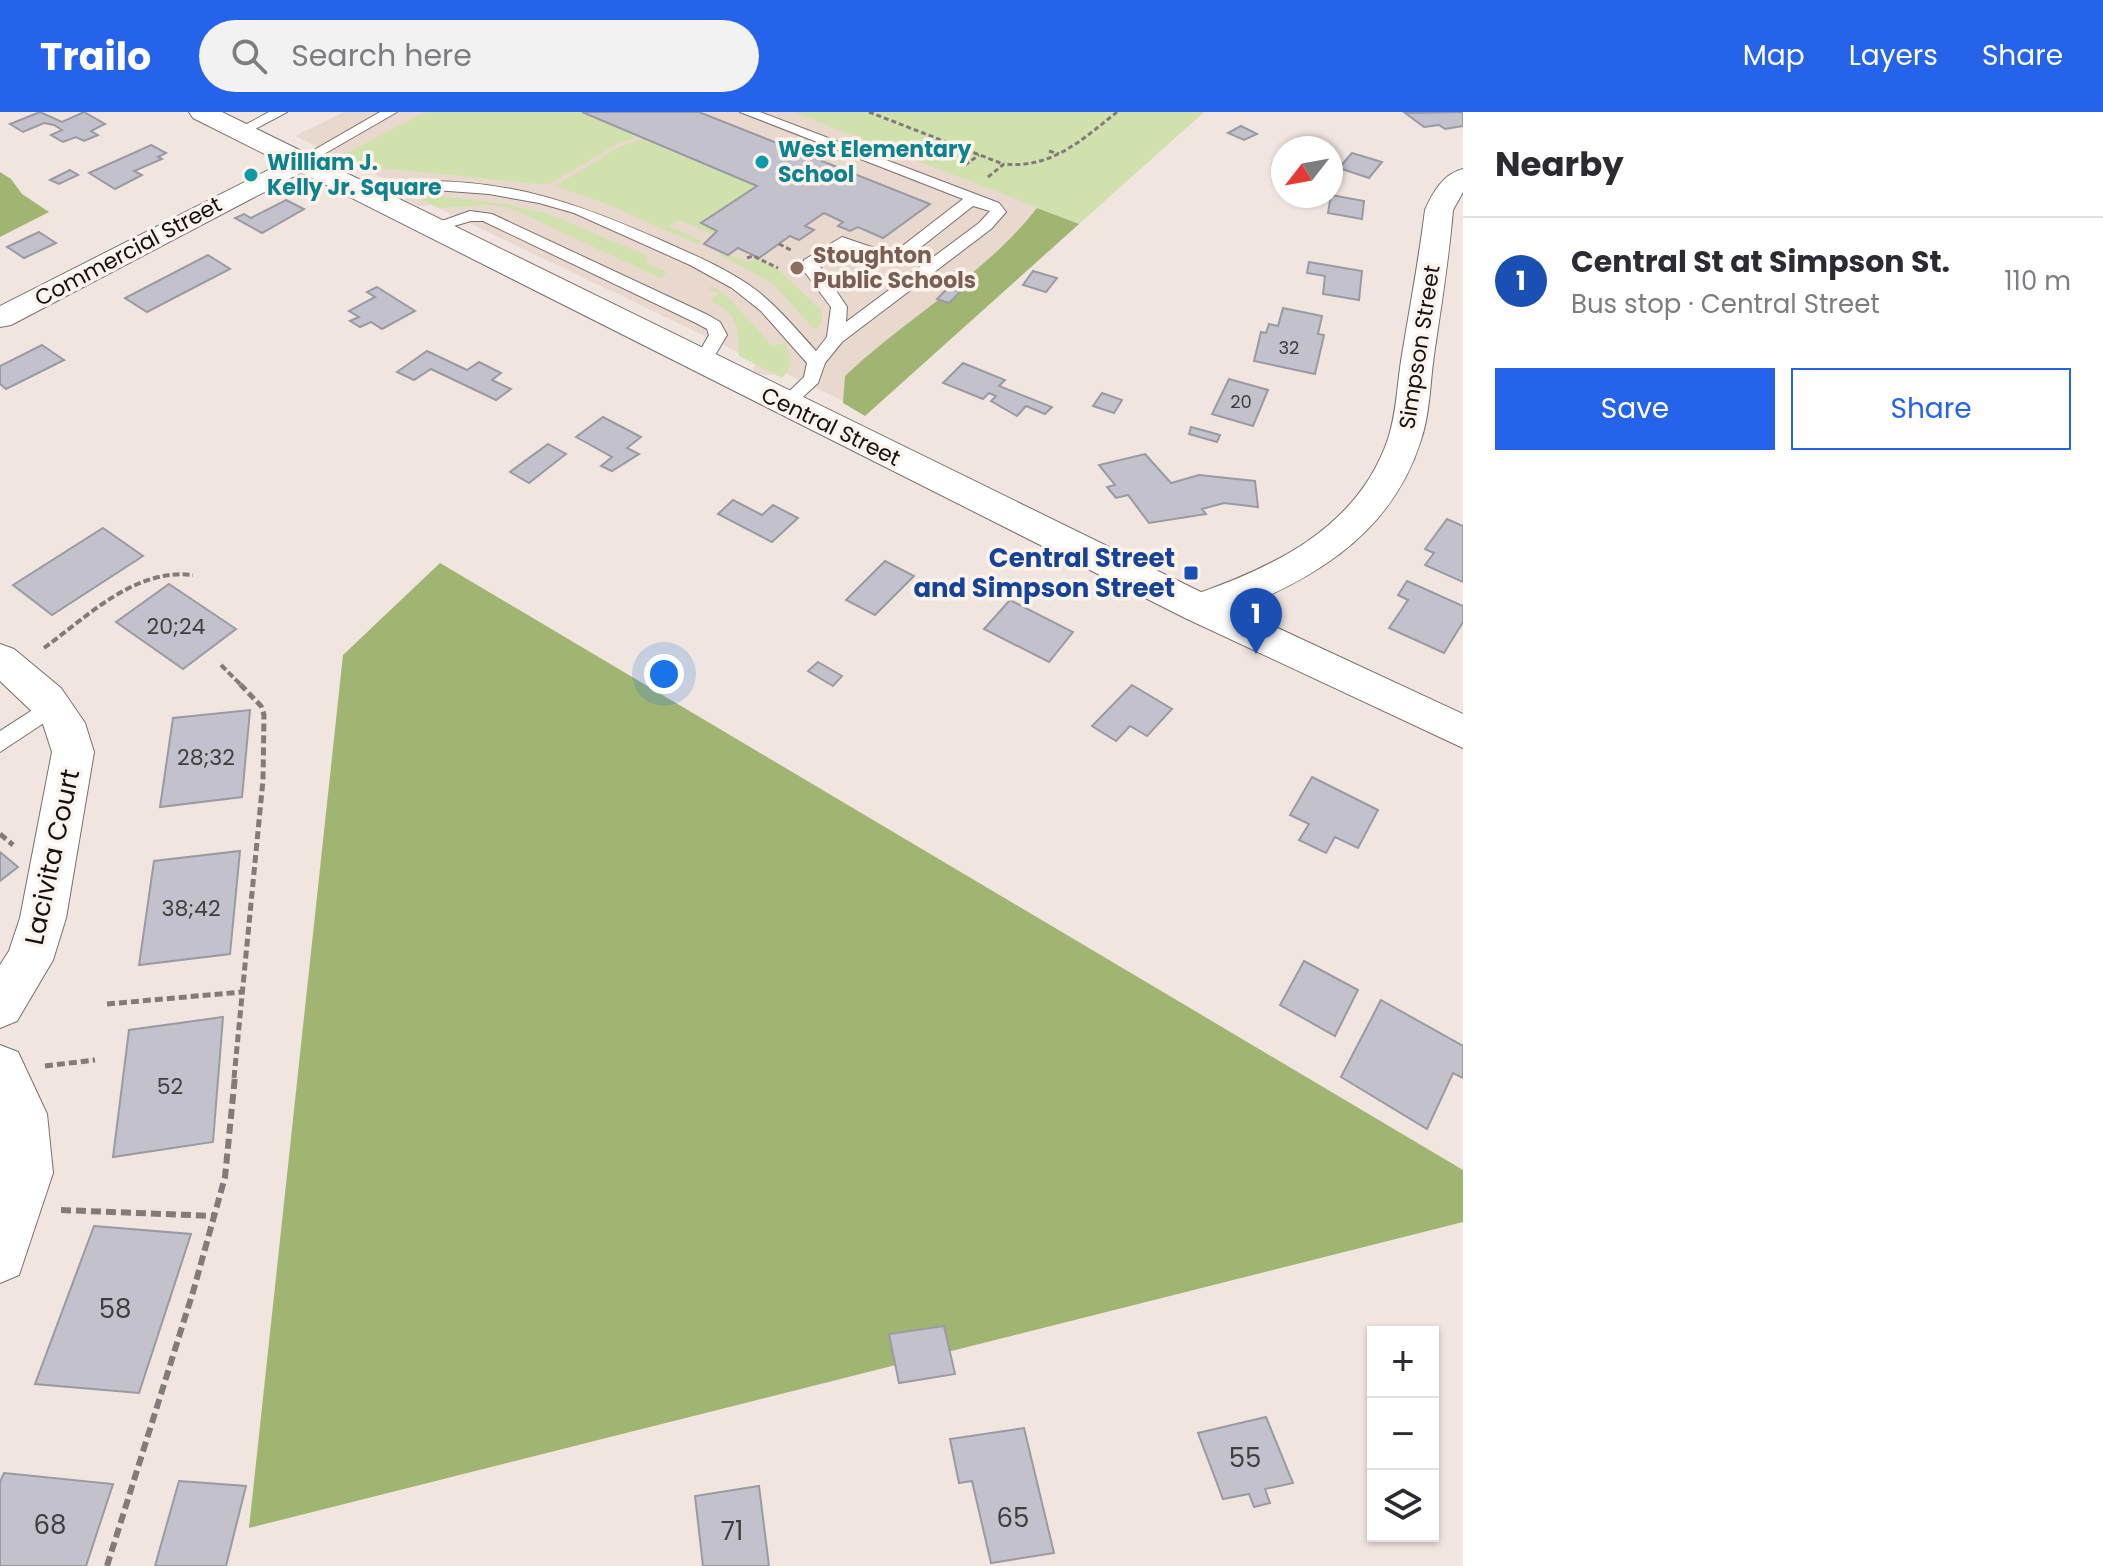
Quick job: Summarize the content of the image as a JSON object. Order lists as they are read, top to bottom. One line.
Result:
{"streets":{"street":["Commercial Street","Simpson Street","Central Street","Lacivita Court"]},"crossings":[["Commercial Street","Central Street"],["Simpson Street","Central Street"]],"places":{"other":["West Elementary School","William J. Kelly Jr. Square","Stoughton Public Schools"],"transit":["Central Street and Simpson Street"]},"house_numbers":["32","20","20;24","28;32","38;42","52","58","55","65","68","71"],"north":"bottom left","page":{"header":"Trailo","search":"Search here","nav":["Map","Layers","Share"],"heading":"Nearby","list":[{"mark":"1","name":"Central St at Simpson St.","note":"Bus stop · Central Street","value":"110 m"}],"buttons":["Save","Share"],"pins":"1","map_buttons":["+","−"]}}
